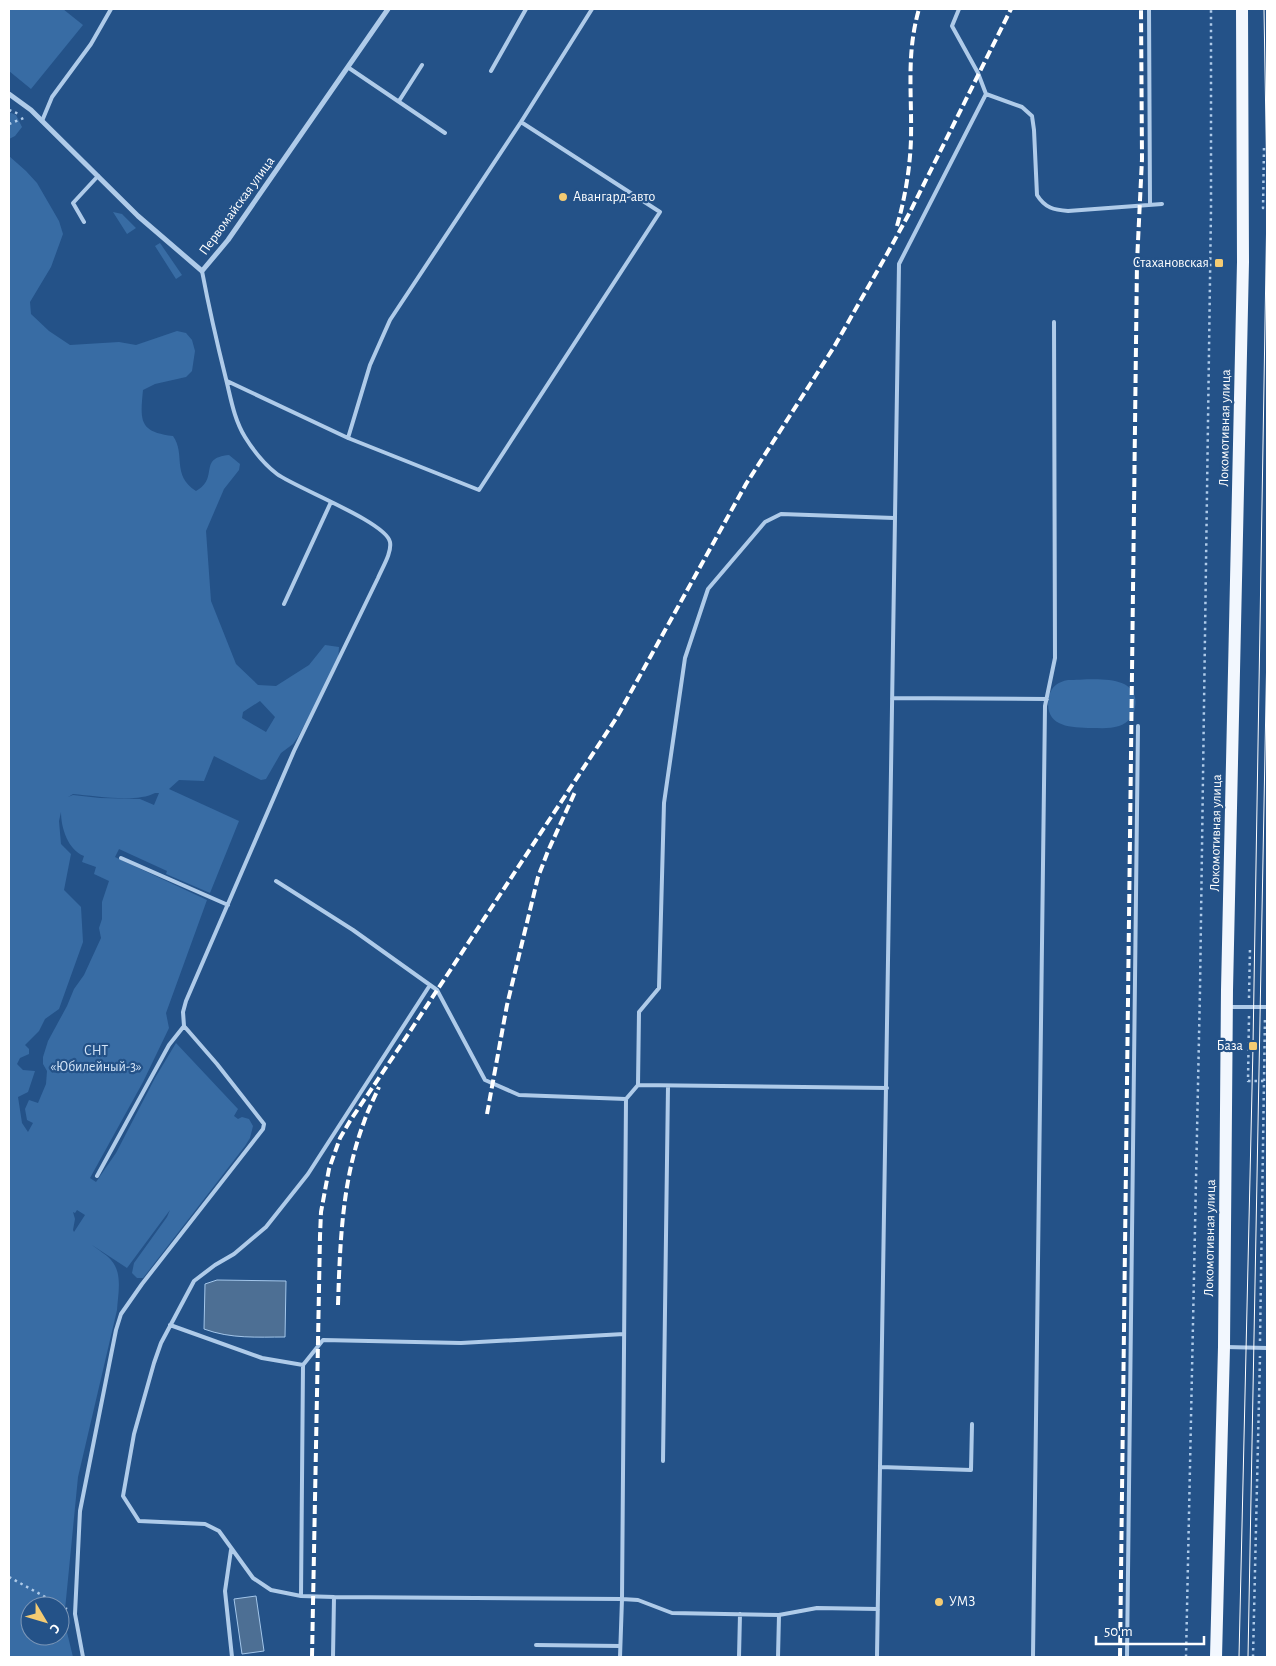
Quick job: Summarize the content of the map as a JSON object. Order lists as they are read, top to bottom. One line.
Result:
{"streets":{"main road":["Локомотивная улица"],"street":["Первомайская улица"]},"parks":["СНТ «Юбилейный-3»"],"places":{"other":["Авангард-авто","УМЗ"],"transit":["Стахановская","База"]},"scale_bar":"50 m","north":"bottom right"}
